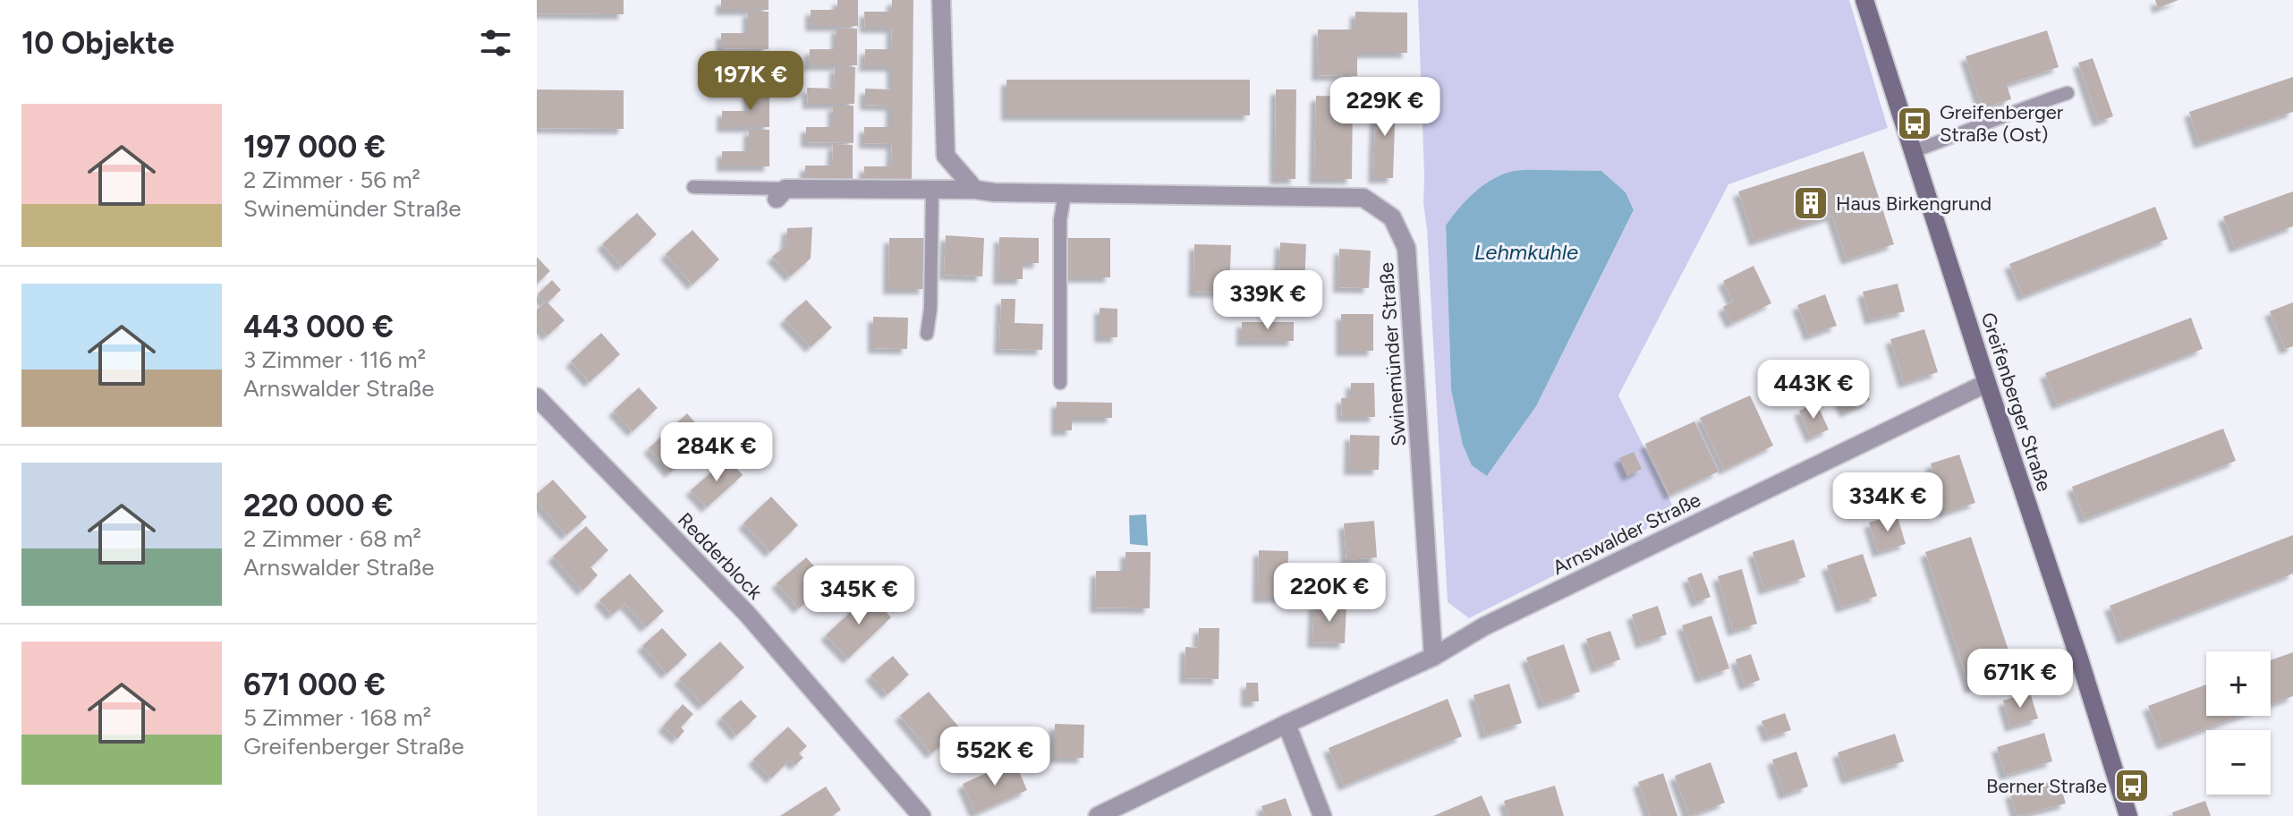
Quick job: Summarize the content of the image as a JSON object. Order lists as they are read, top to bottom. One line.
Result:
{"streets":{"street":["Swinemünder Straße","Greifenberger Straße","Arnswalder Straße","Redderblock"]},"crossings":[["Swinemünder Straße","Arnswalder Straße"],["Greifenberger Straße","Arnswalder Straße"]],"water":["Lehmkuhle"],"places":{"bus stop":["Greifenberger Straße (Ost)","Berner Straße"],"building":["Haus Birkengrund"]},"page":{"heading":"10 Objekte","price":["197K €","229K €","339K €","443K €","284K €","334K €","220K €","345K €","671K €","552K €"],"list":[{"name":"197 000 €","note":"2 Zimmer · 56 m² · Swinemünder Straße"},{"name":"443 000 €","note":"3 Zimmer · 116 m² · Arnswalder Straße"},{"name":"220 000 €","note":"2 Zimmer · 68 m² · Arnswalder Straße"},{"name":"671 000 €","note":"5 Zimmer · 168 m² · Greifenberger Straße"}],"map_buttons":["+","−"]}}
